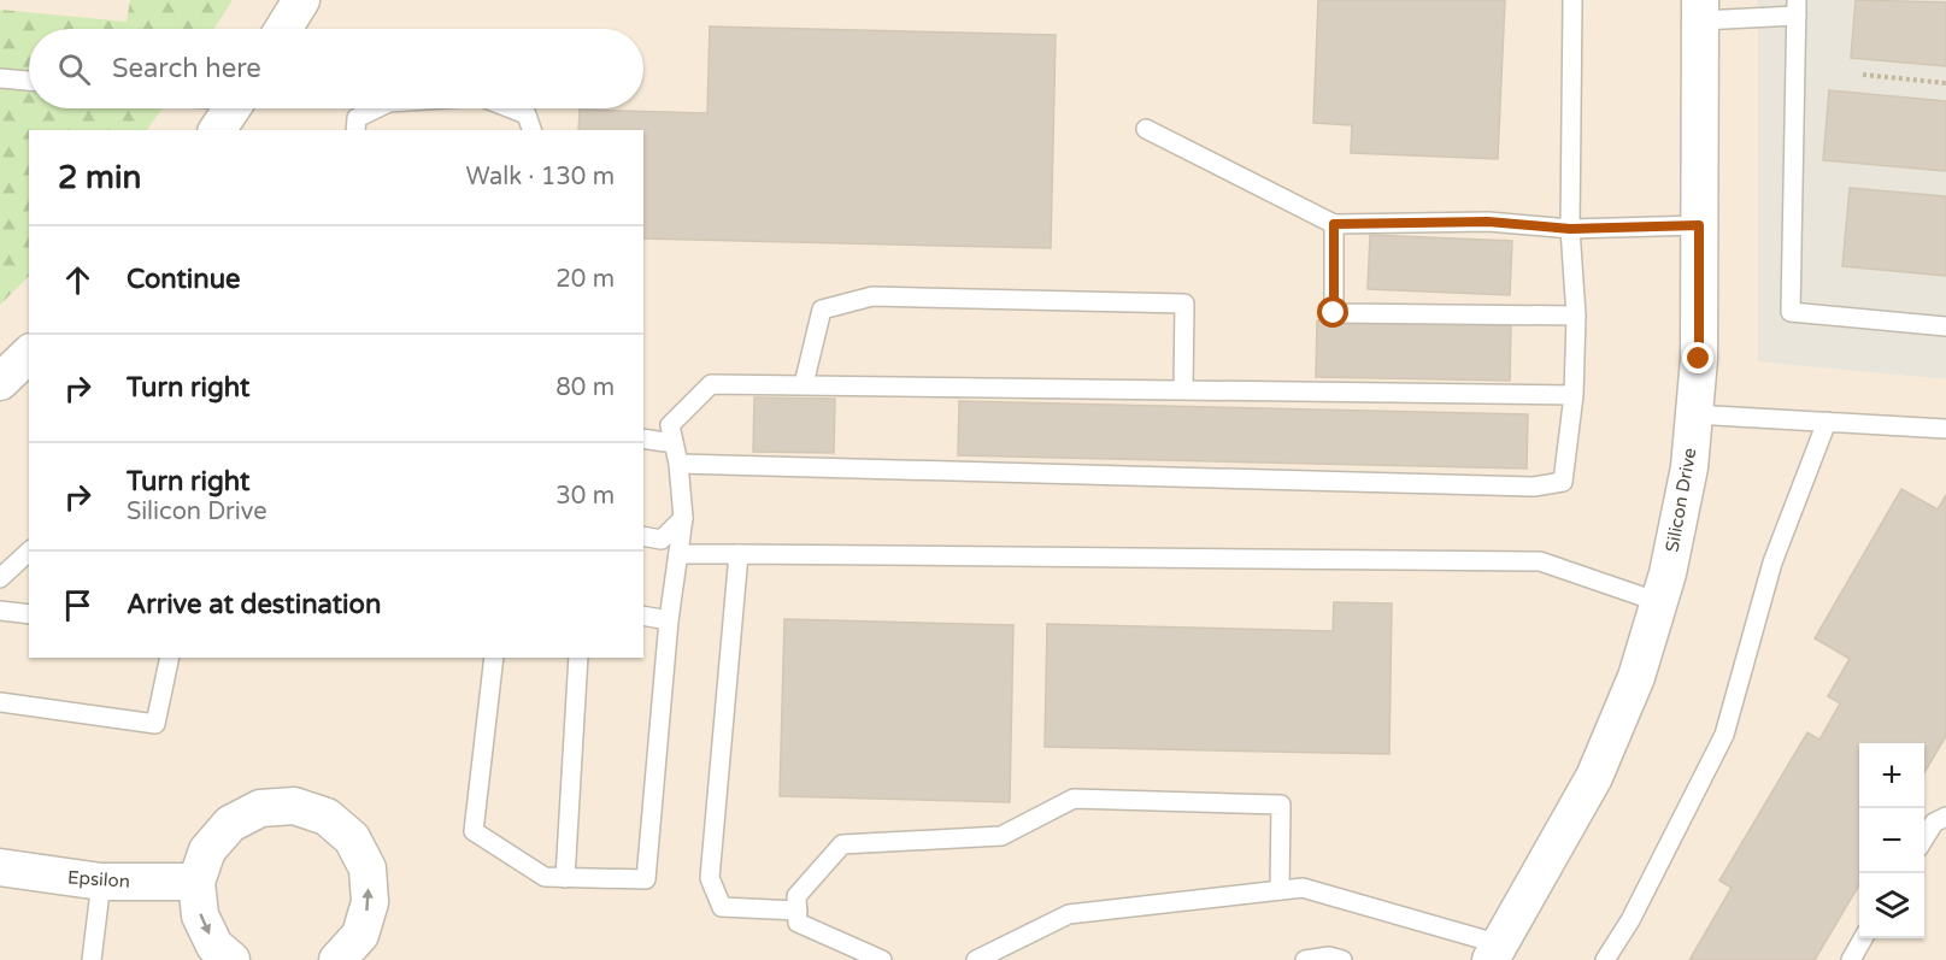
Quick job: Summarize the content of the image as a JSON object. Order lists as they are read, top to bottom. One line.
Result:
{"streets":{"street":["Silicon Drive","Epsilon"]},"page":{"search":"Search here","heading":["2 min","Walk · 130 m"],"list":[["Continue","20 m"],["Turn right","80 m"],["Turn right","Silicon Drive","30 m"],"Arrive at destination"],"map_buttons":["+","−"]}}
